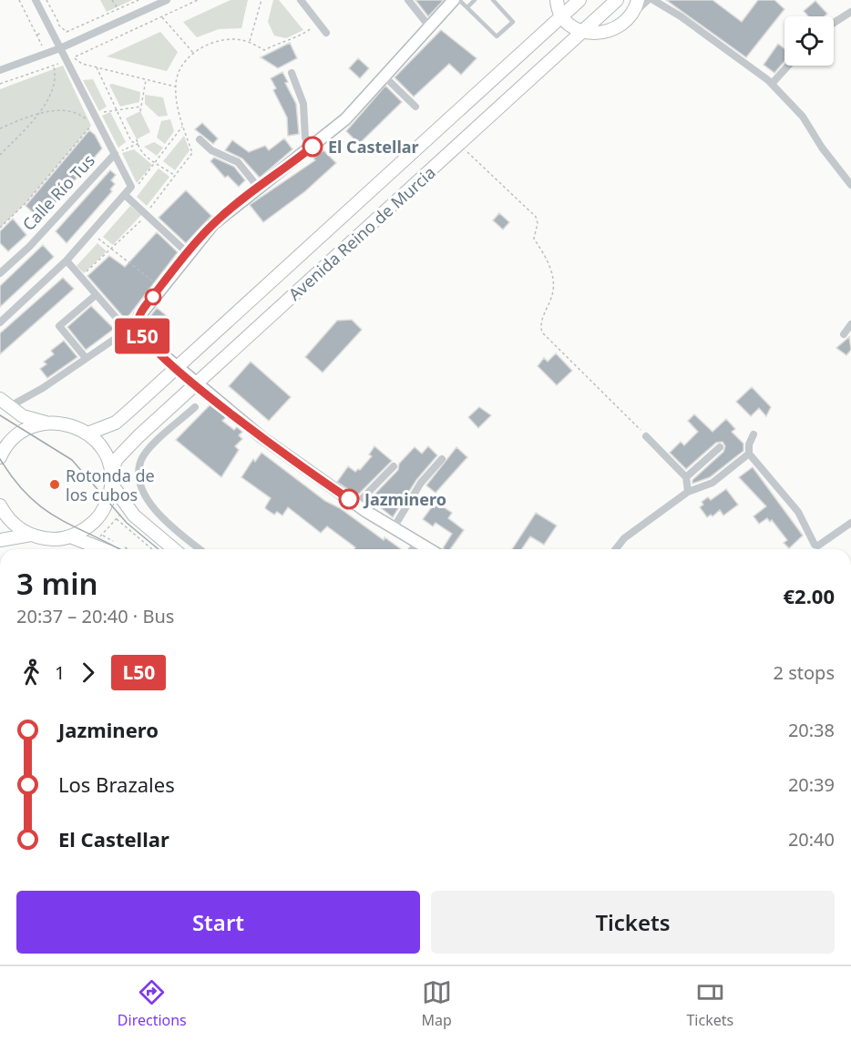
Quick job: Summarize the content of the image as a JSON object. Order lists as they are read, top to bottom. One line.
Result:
{"streets":{"main road":["Avenida Reino de Murcia"],"street":["Calle Río Tus"]},"places":["El Castellar","Rotonda de los cubos","Jazminero"],"lines":["bus line L50"],"page":{"on_map":"L50","heading":["3 min","20:37 – 20:40 · Bus","€2.00"],"legs":["1","L50","2 stops"],"list":[{"name":"Jazminero","value":"20:38"},{"name":"Los Brazales","value":"20:39"},{"name":"El Castellar","value":"20:40"}],"buttons":["Start","Tickets"],"tabs":["Directions","Map","Tickets"]}}
